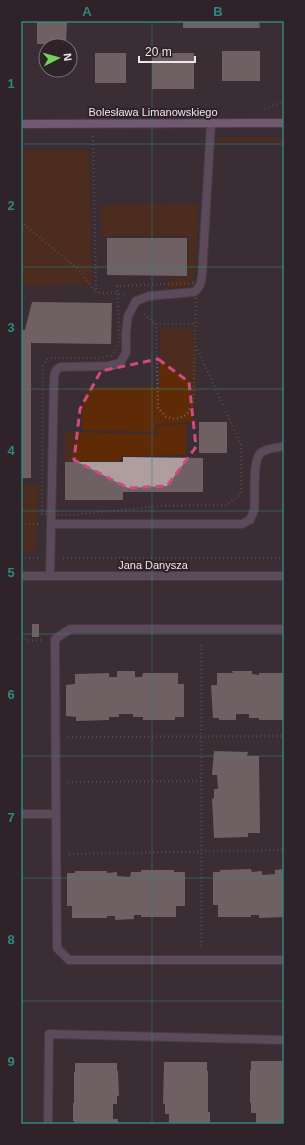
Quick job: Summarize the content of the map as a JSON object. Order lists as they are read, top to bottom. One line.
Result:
{"streets":{"street":["Bolesława Limanowskiego","Jana Danysza"]},"scale_bar":"20 m","north":"right","grid":{"columns":["A","B"],"rows":["1","2","3","4","5","6","7","8","9"]}}
